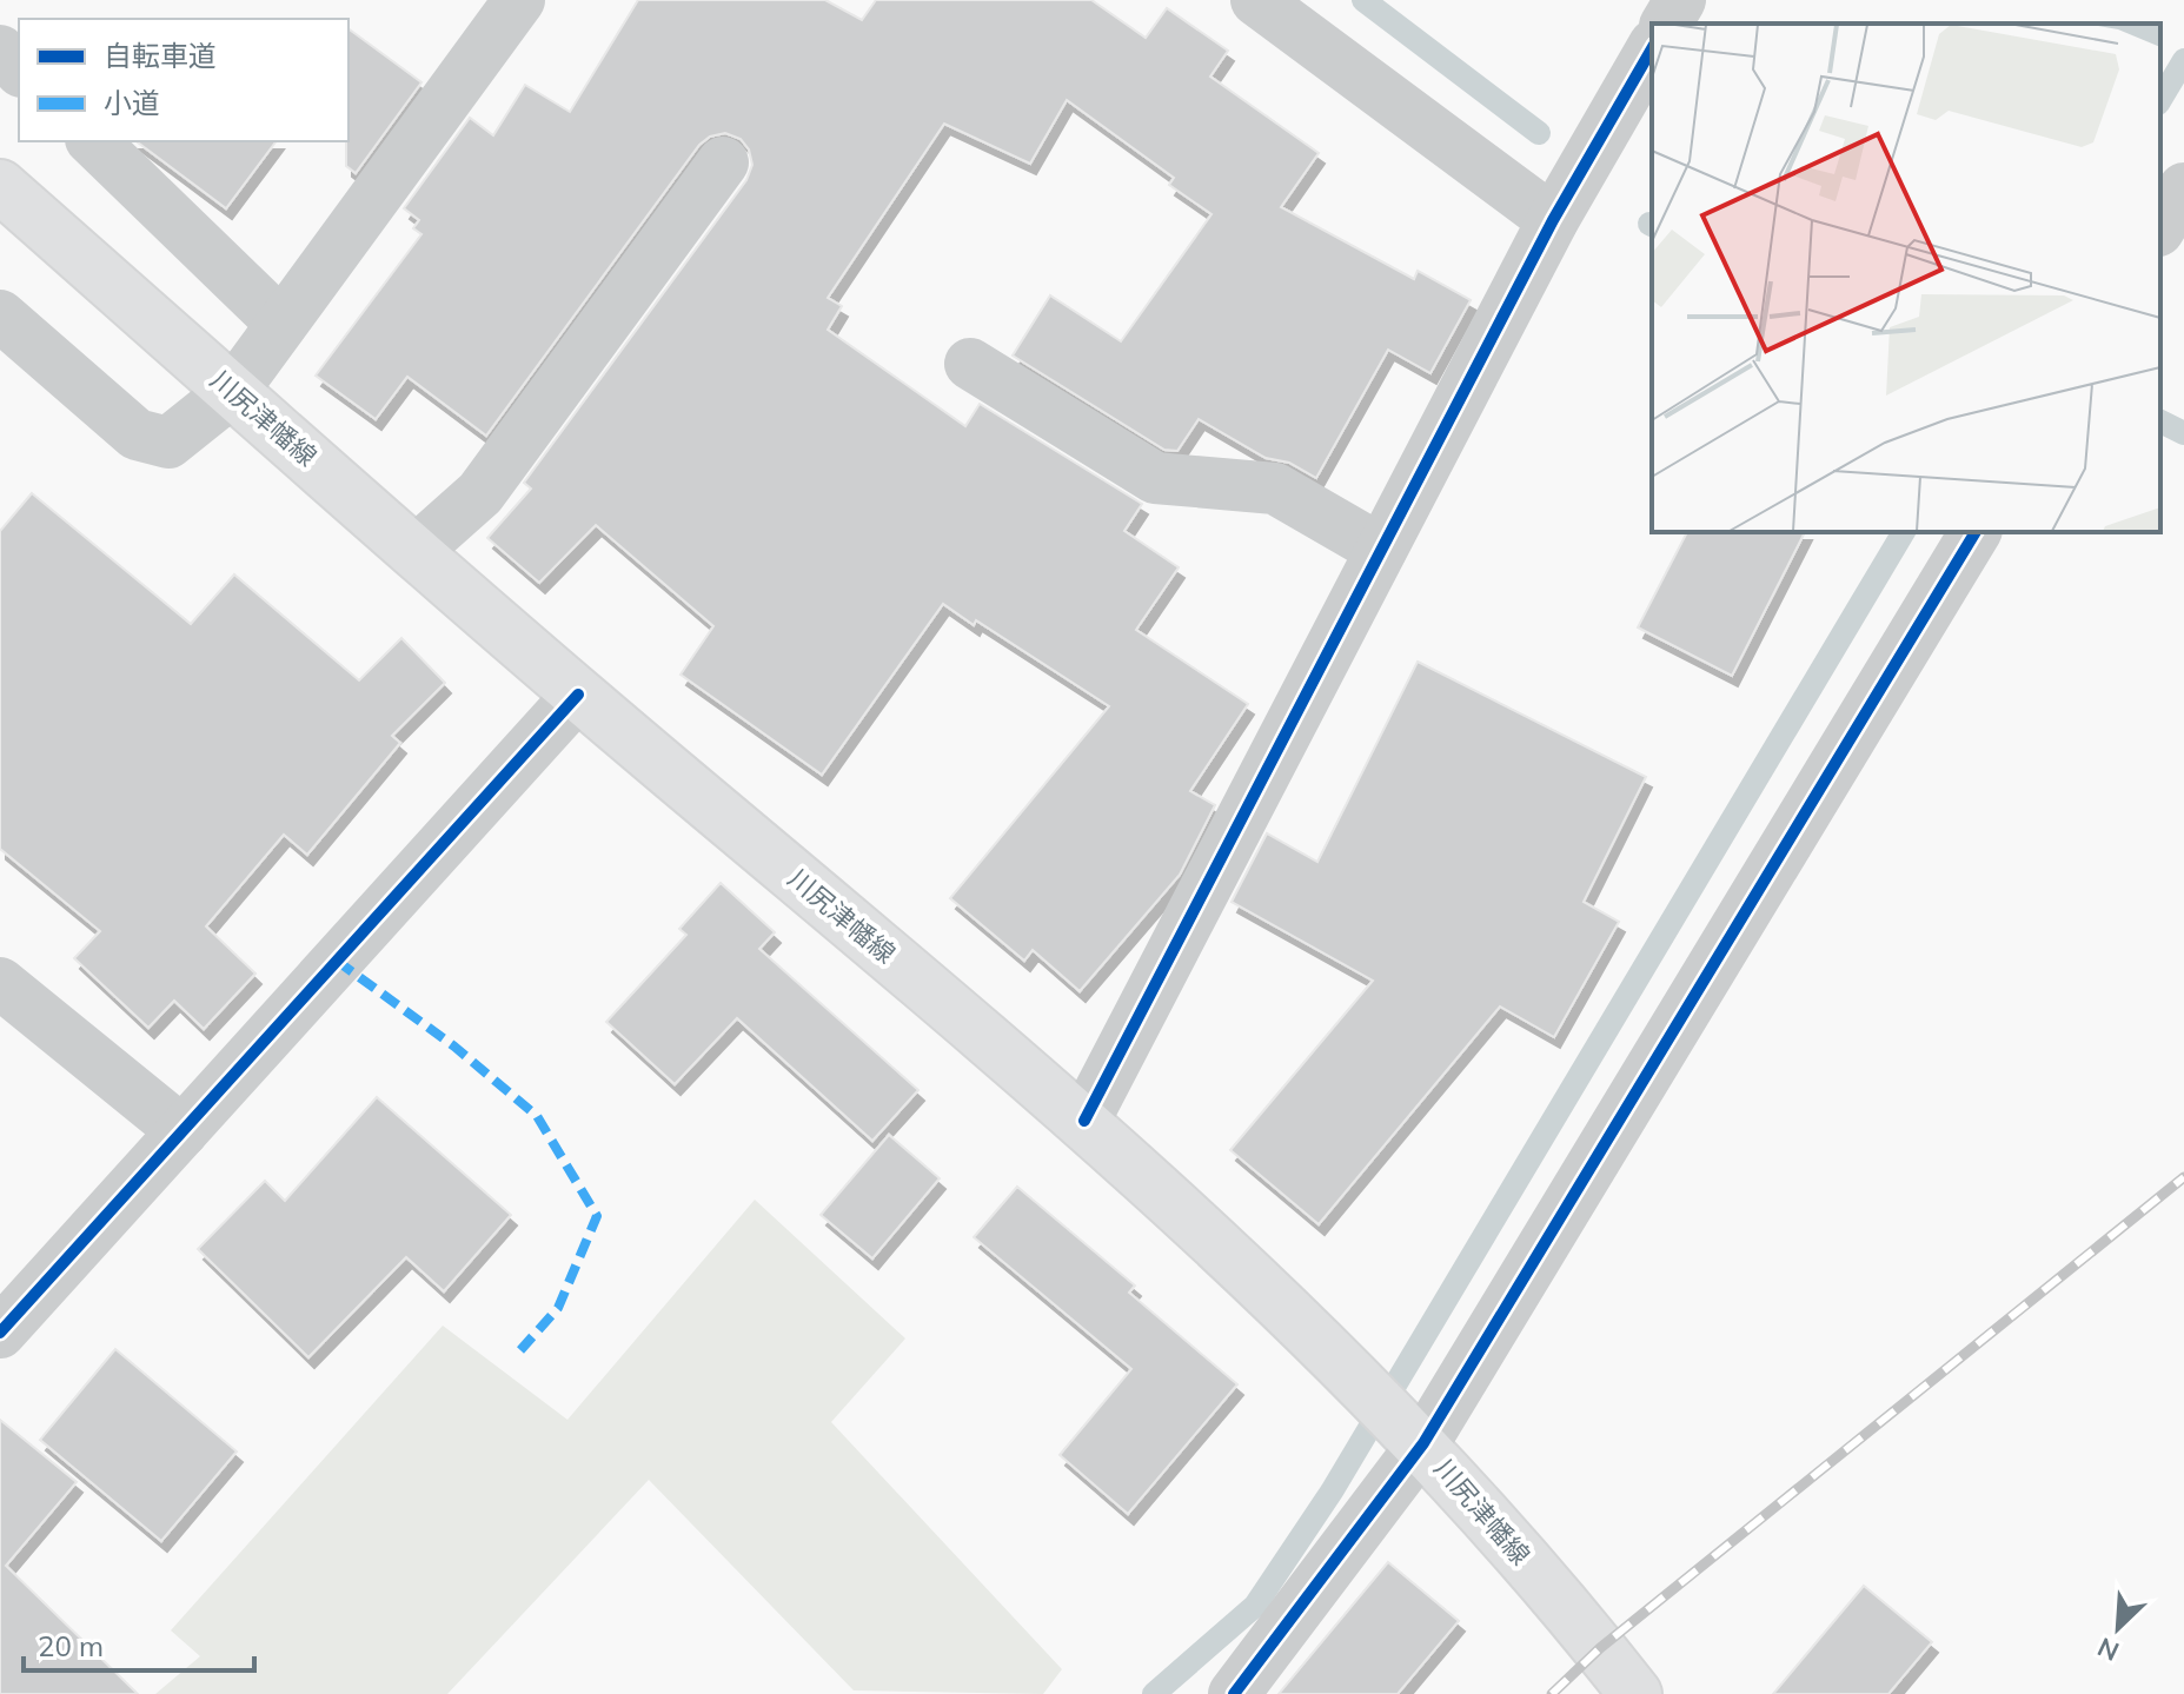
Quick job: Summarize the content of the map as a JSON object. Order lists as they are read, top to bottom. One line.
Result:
{"streets":{"main road":["川尻津幡線"]},"legend":["自転車道","小道"],"scale_bar":"20 m","north":"bottom left"}
